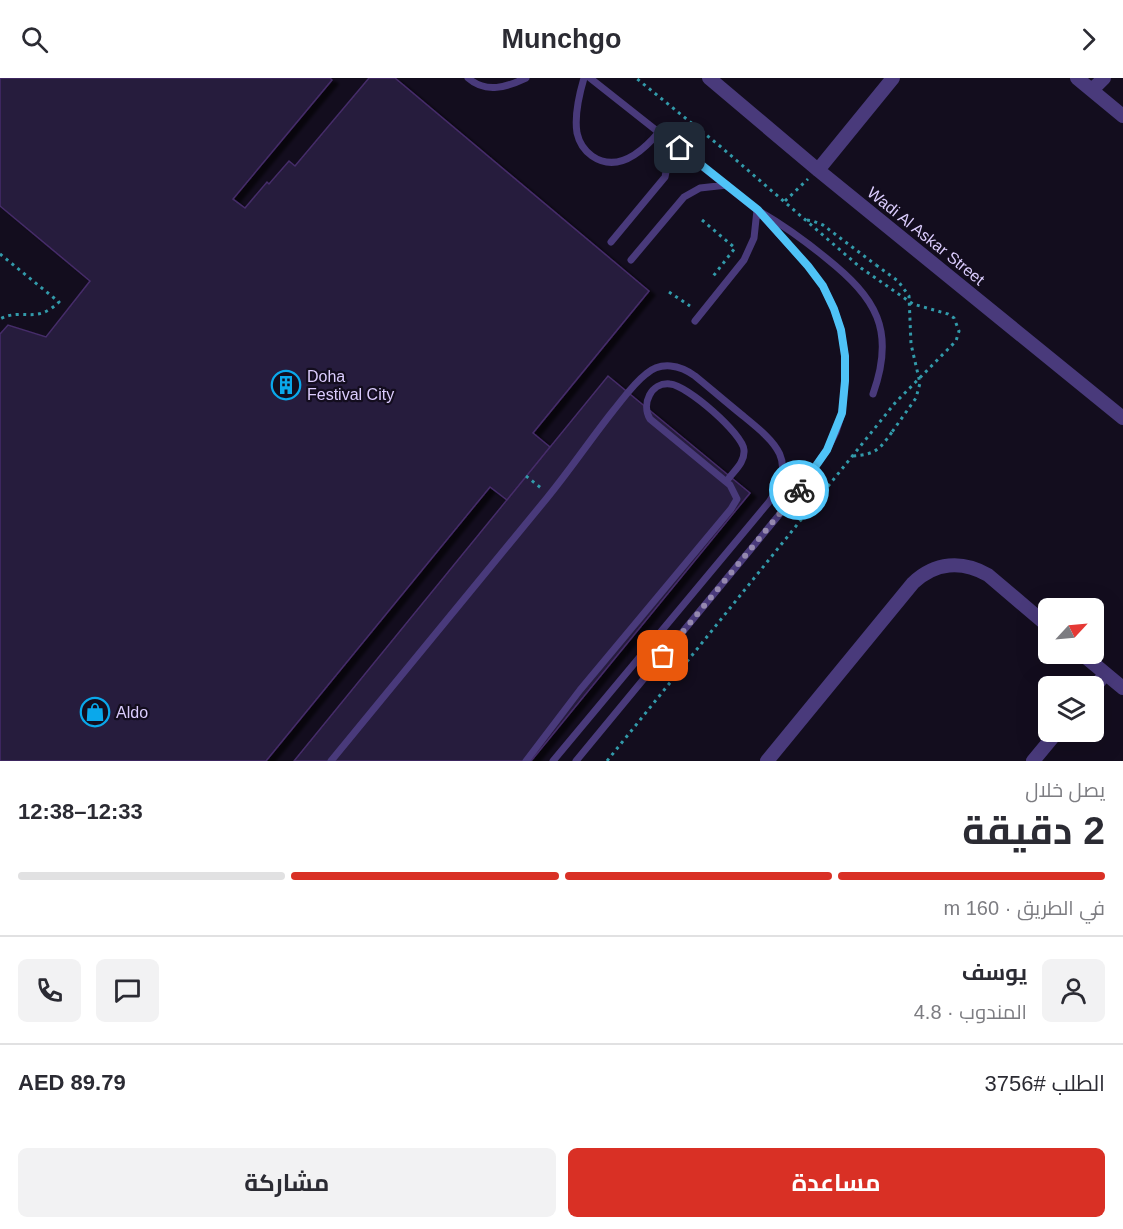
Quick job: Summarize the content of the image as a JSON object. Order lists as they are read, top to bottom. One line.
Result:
{"streets":{"street":["Wadi Al Askar Street"]},"places":{"building":["Doha Festival City"],"shop":["Aldo"]},"north":"top right","page":{"header":"Munchgo","heading":["2 دقيقة","يصل خلال","12:33–12:38"],"panel":["يوسف","المندوب · 4.8","الطلب #3756","AED 89.79"],"bar":"في الطريق · 160 m","buttons":["مساعدة","مشاركة"]}}
